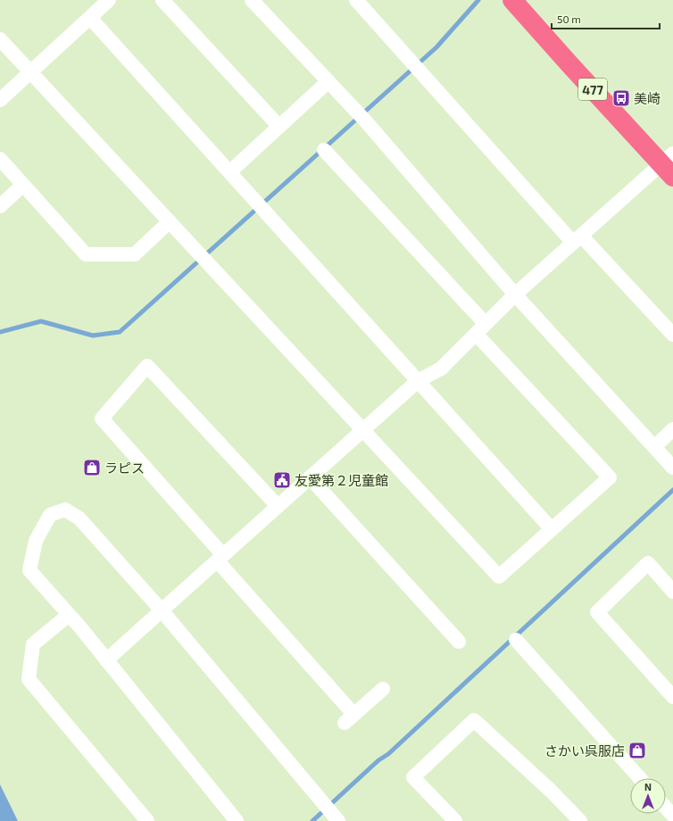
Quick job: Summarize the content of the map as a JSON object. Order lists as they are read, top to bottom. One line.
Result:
{"streets":{"highway":["477"]},"places":{"bus stop":["美崎"],"shop":["ラピス","さかい呉服店"],"public building":["友愛第２児童館"]},"scale_bar":"50 m","north":"top"}
